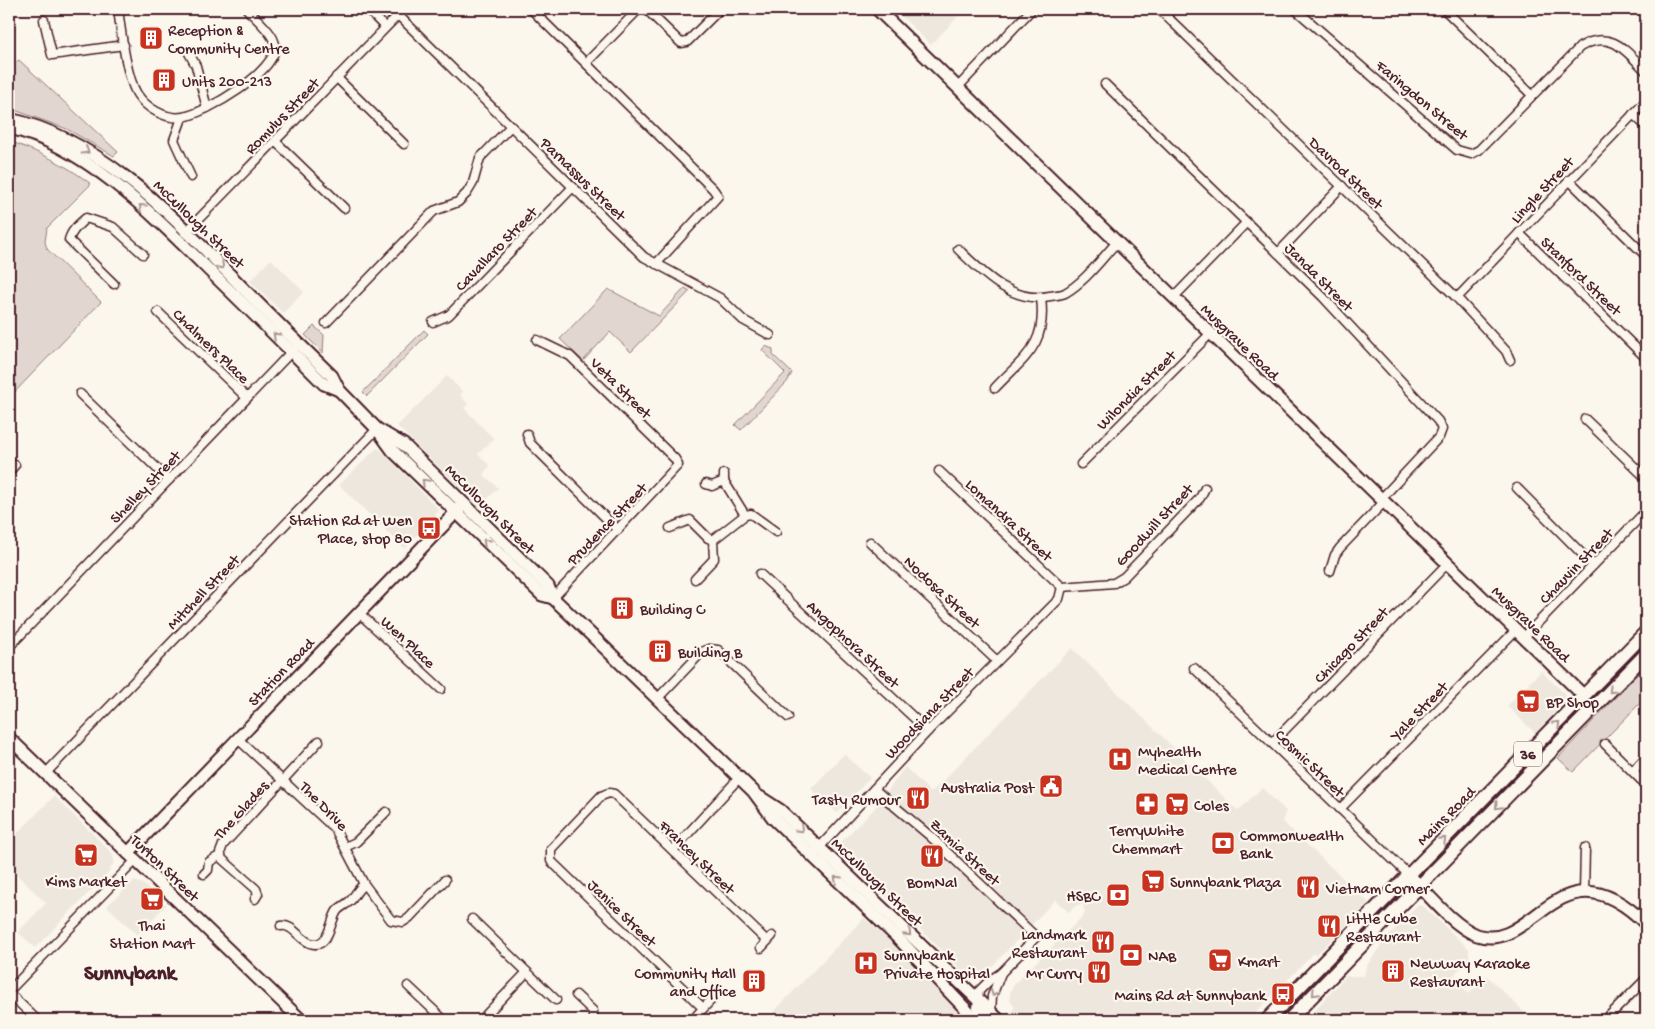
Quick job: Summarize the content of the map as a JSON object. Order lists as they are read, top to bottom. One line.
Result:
{"streets":{"main road":["McCullough Street","Musgrave Road","Station Road","36","Mains Road","Turton Street"],"street":["Faringdon Street","Romulus Street","Davrod Street","Parnassus Street","Lingle Street","Cavallaro Street","Stanford Street","Janda Street","Chalmers Place","Veta Street","Wilondia Street","Shelley Street","Lomandra Street","Prudence Street","Goodwill Street","Chauvin Street","Mitchell Street","Nodosa Street","Wen Place","Angophora Street","Chicago Street","Yale Street","Woodsiana Street","Cosmic Street","The Drive","The Glades","Zamia Street","Francey Street","Janice Street"]},"crossings":[["Romulus Street","Parnassus Street"],["Romulus Street","McCullough Street"],["Davrod Street","Lingle Street"],["Parnassus Street","Cavallaro Street"],["Lingle Street","Stanford Street"],["McCullough Street","Shelley Street"],["McCullough Street","Prudence Street"],["McCullough Street","Mitchell Street"],["McCullough Street","Station Road"],["McCullough Street","Woodsiana Street"],["Janda Street","Musgrave Road"],["Musgrave Road","Wilondia Street"],["Musgrave Road","Chauvin Street"],["Musgrave Road","Chicago Street"],["Musgrave Road","Yale Street"],["Musgrave Road","Mains Road"],["Chalmers Place","Shelley Street"],["Veta Street","Prudence Street"],["Lomandra Street","Goodwill Street"],["Lomandra Street","Woodsiana Street"],["Goodwill Street","Woodsiana Street"],["Chauvin Street","Yale Street"],["Mitchell Street","Turton Street"],["Nodosa Street","Woodsiana Street"],["Wen Place","Station Road"],["Angophora Street","Woodsiana Street"],["Chicago Street","Cosmic Street"],["Station Road","The Drive"],["Station Road","Turton Street"],["Yale Street","Cosmic Street"],["Woodsiana Street","Zamia Street"],["Cosmic Street","Mains Road"],["The Drive","The Glades"],["Francey Street","Janice Street"]],"districts":["Sunnybank"],"places":{"building":["Reception & Community Centre","Units 200-213","Building C","Building B","Newway Karaoke Restaurant","Community Hall and Office"],"bus stop":["Station Rd at Wen Place, stop 80","Mains Rd at Sunnybank"],"supermarket":["BP Shop","Coles","Kims Market","Sunnybank Plaza","Thai Station Mart","Kmart"],"hospital":["Myhealth Medical Centre","Sunnybank Private Hospital"],"public building":["Australia Post"],"restaurant":["Tasty Rumour","BomNal","Vietnam Corner","Little Cube Restaurant","Landmark Restaurant","Mr Curry"],"pharmacy":["TerryWhite Chemmart"],"bank":["Commonwealth Bank","HSBC","NAB"]}}
